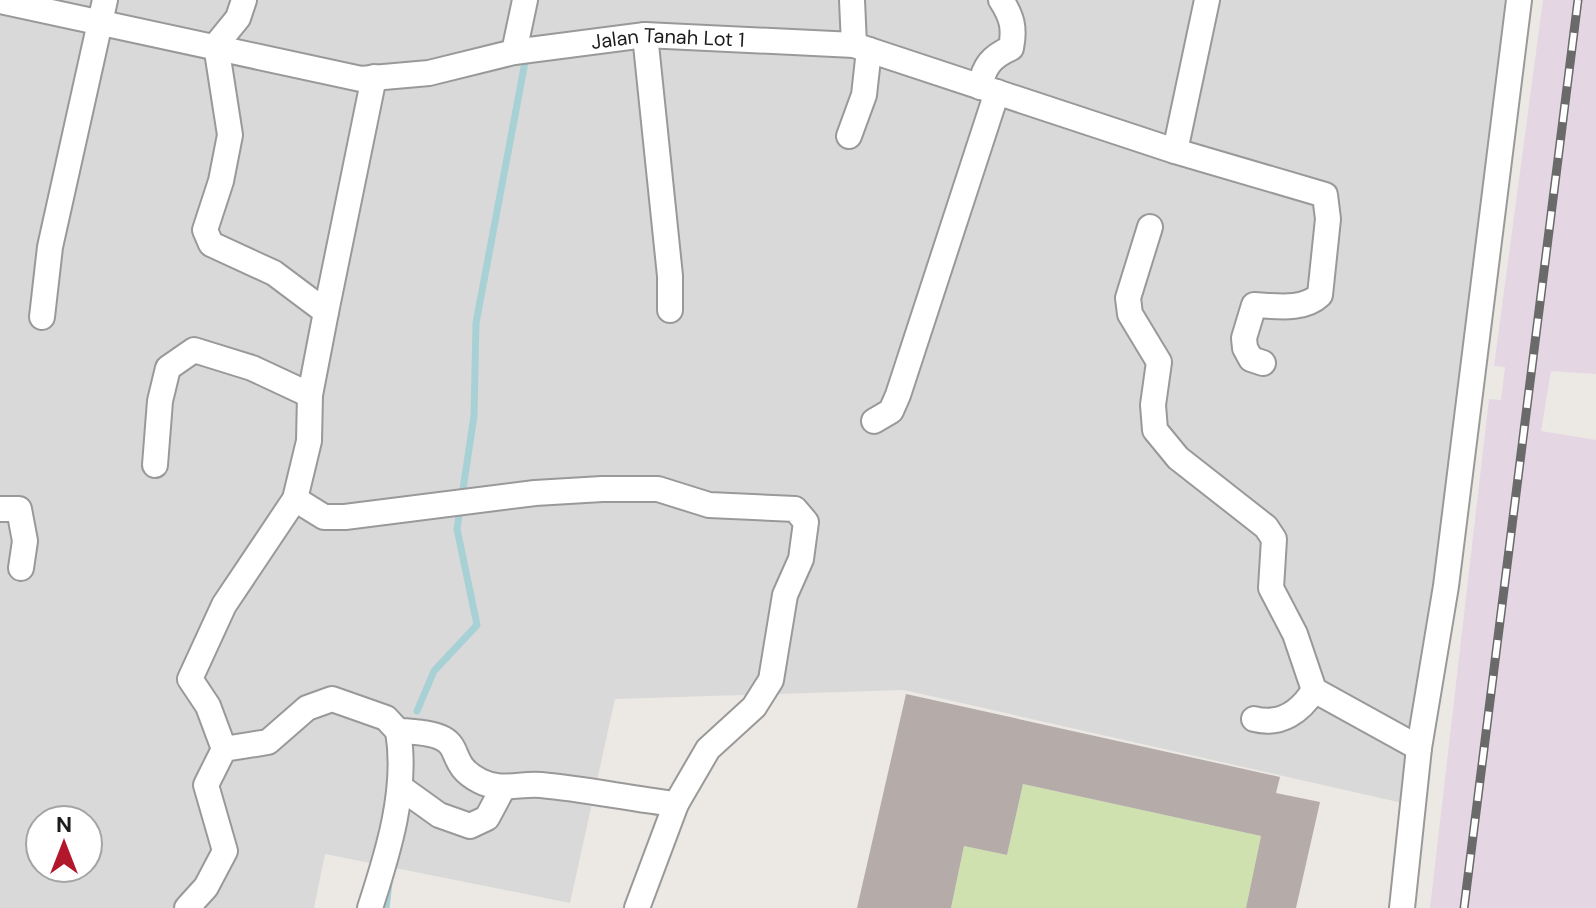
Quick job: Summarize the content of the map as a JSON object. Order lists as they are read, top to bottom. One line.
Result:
{"streets":{"street":["Jalan Tanah Lot 1"]},"north":"top"}
